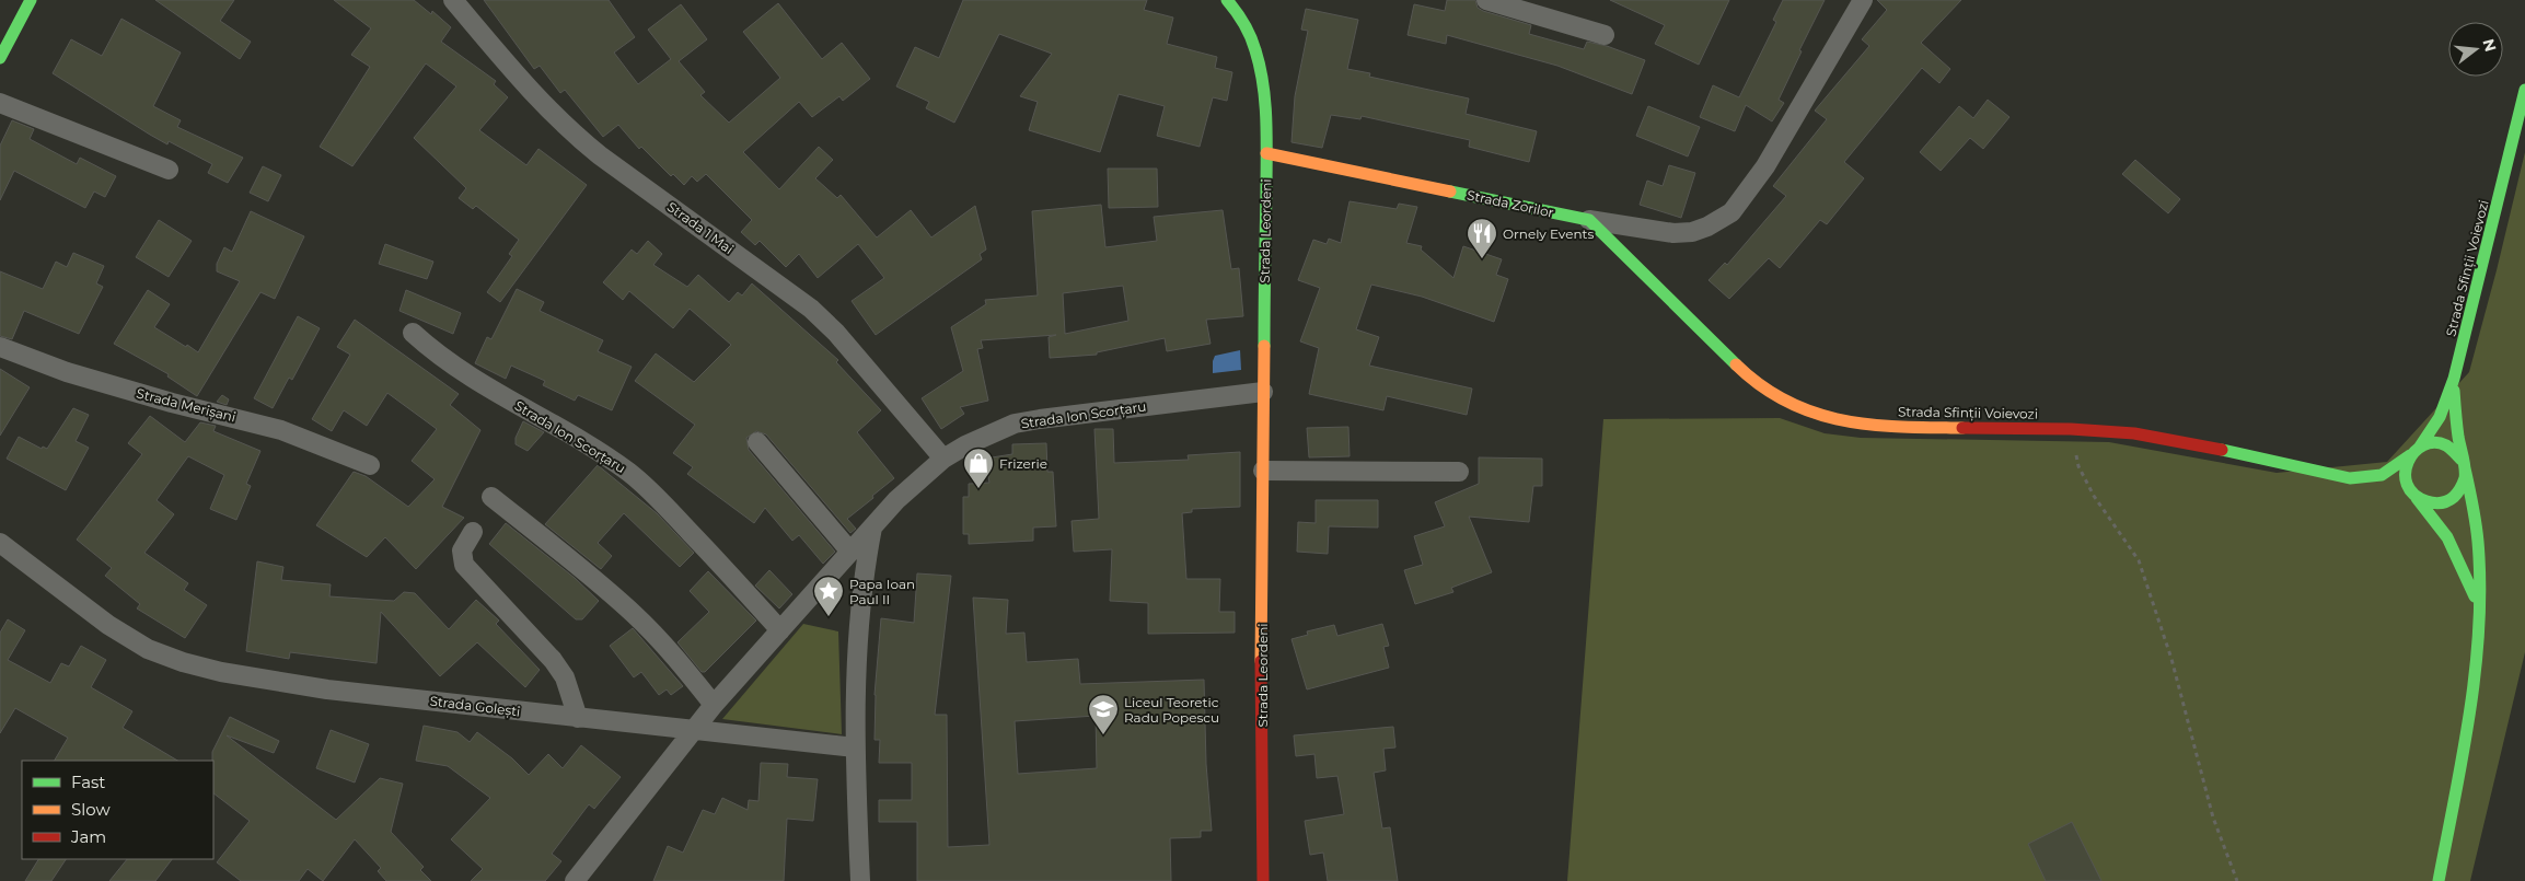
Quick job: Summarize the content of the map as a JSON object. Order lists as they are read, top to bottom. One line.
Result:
{"streets":{"street":["Strada Zorilor","Strada 1 Mai","Strada Leordeni","Strada Sfinții Voievozi","Strada Merișani","Strada Ion Scorțaru","Strada Golești"]},"crossings":[["Strada Zorilor","Strada Leordeni"],["Strada Zorilor","Strada Sfinții Voievozi"],["Strada 1 Mai","Strada Ion Scorțaru"],["Strada Leordeni","Strada Ion Scorțaru"],["Strada Ion Scorțaru","Strada Golești"]],"places":{"restaurant":["Ornely Events"],"shop":["Frizerie"],"place":["Papa Ioan Paul II"],"school or university":["Liceul Teoretic Radu Popescu"]},"legend":["Fast","Slow","Jam"],"north":"right"}
